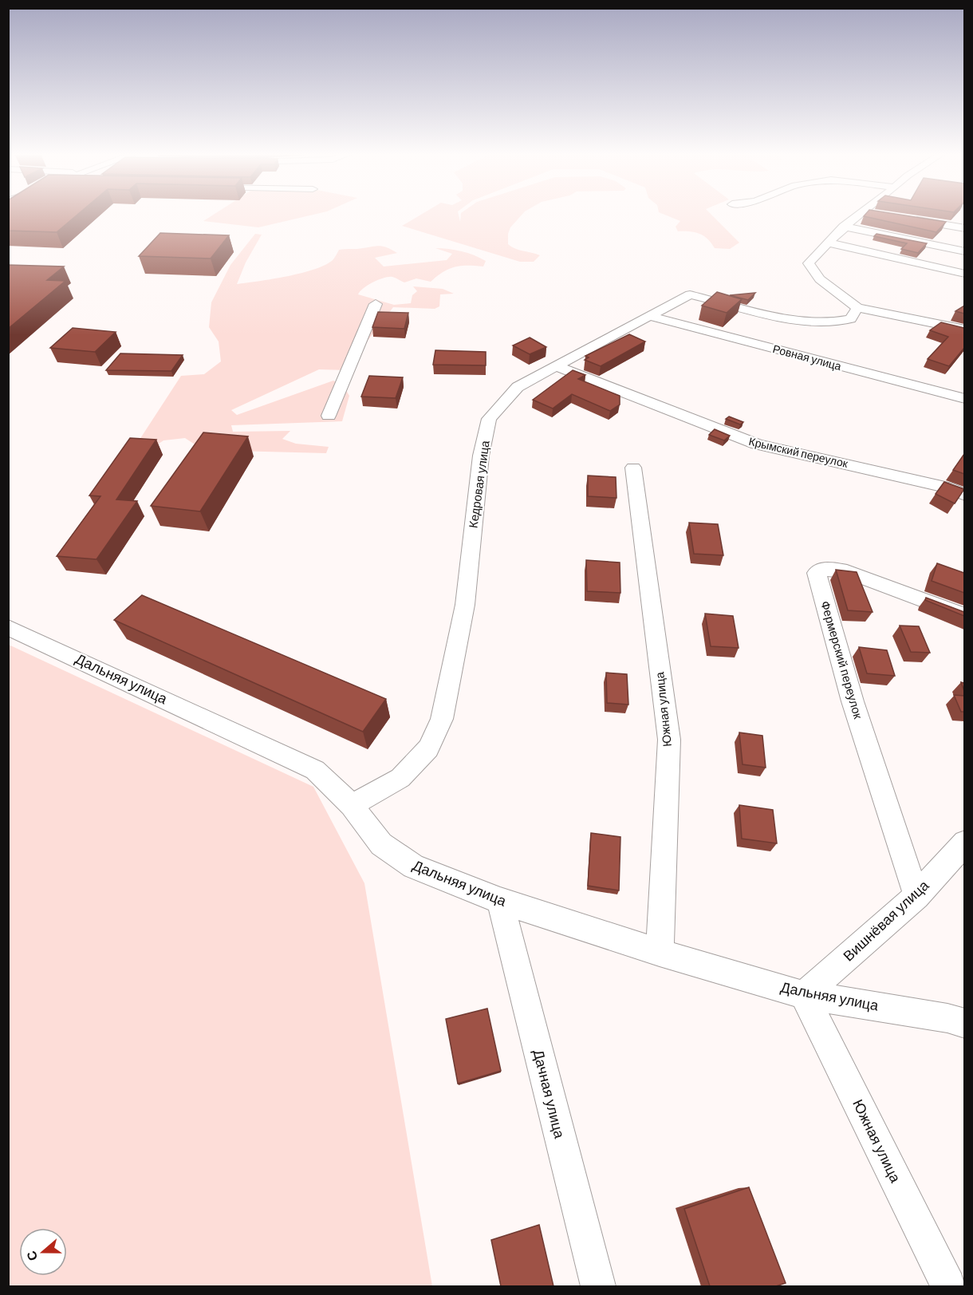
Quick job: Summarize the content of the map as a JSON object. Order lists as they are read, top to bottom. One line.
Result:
{"streets":{"street":["Ровная улица","Крымский переулок","Кедровая улица","Фермерский переулок","Дальняя улица","Южная улица","Вишнёвая улица","Дачная улица"]},"crossings":[["Ровная улица","Кедровая улица"],["Крымский переулок","Кедровая улица"],["Кедровая улица","Дальняя улица"],["Фермерский переулок","Вишнёвая улица"],["Дальняя улица","Южная улица"],["Дальняя улица","Вишнёвая улица"],["Дальняя улица","Дачная улица"],["Южная улица","Вишнёвая улица"]],"north":"left"}
